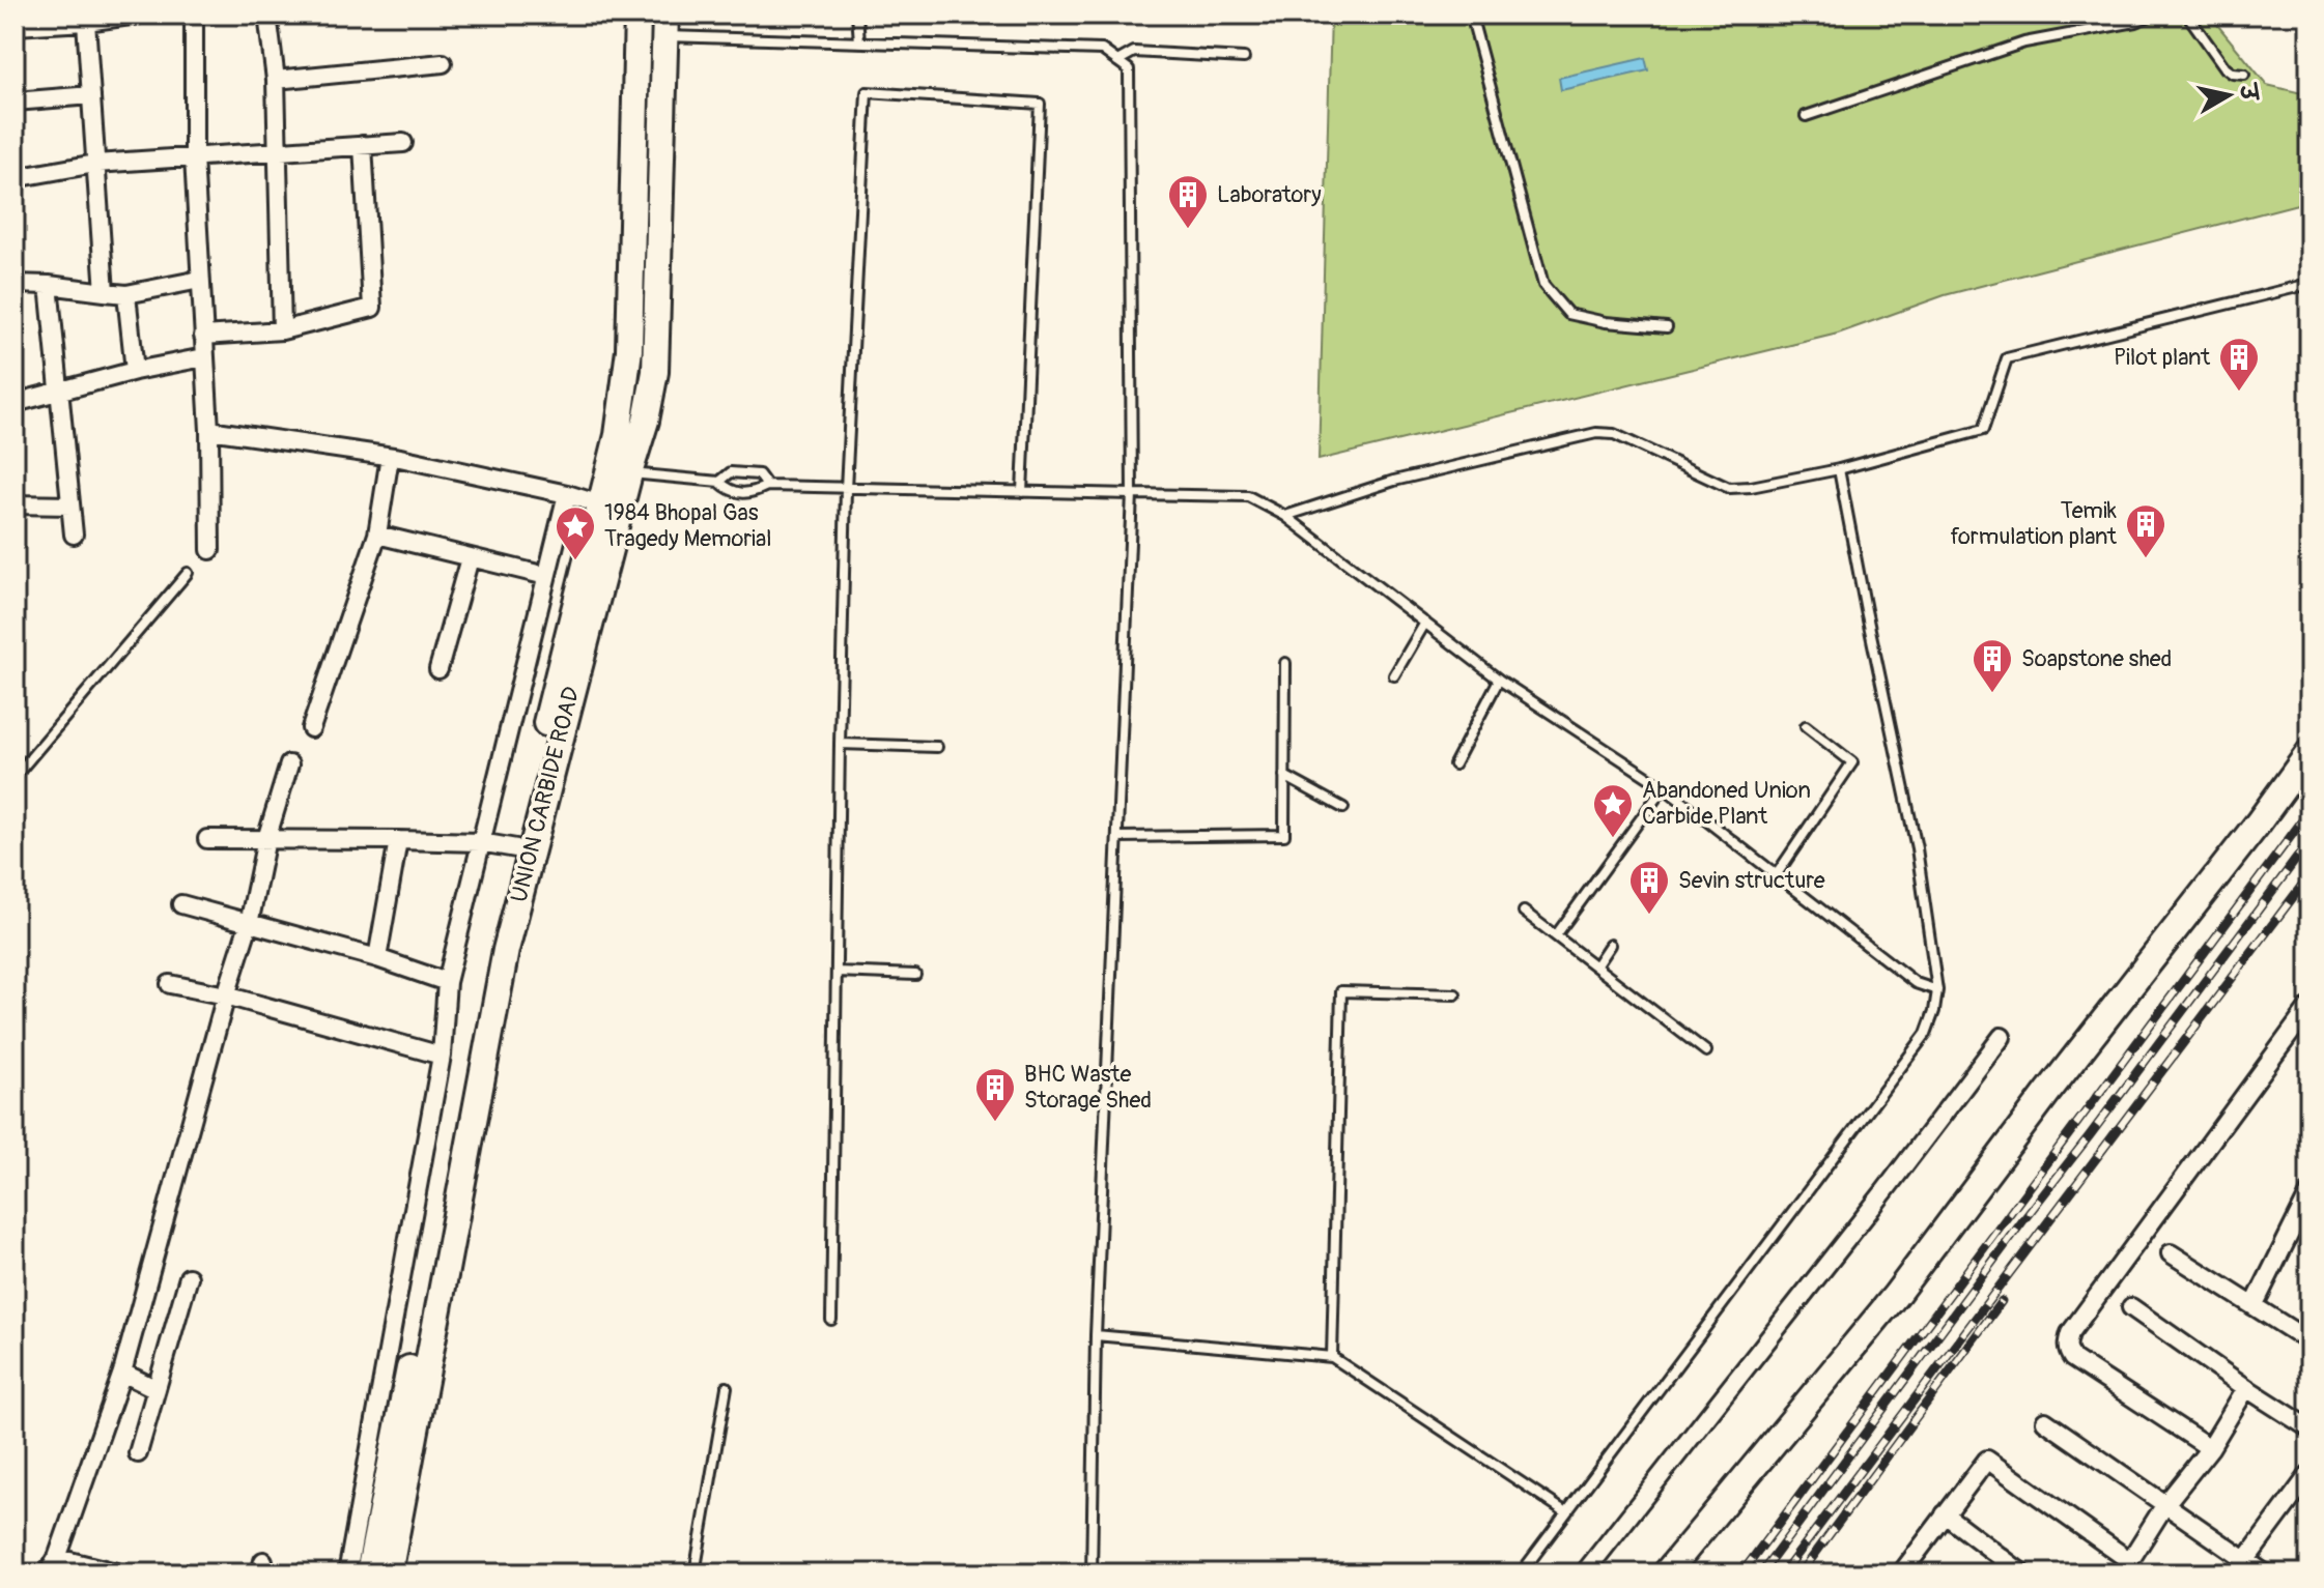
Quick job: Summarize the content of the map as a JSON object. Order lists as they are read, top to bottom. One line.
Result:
{"streets":{"street":["UNION CARBIDE ROAD"]},"places":{"building":["Laboratory","Pilot plant","Temik formulation plant","Soapstone shed","Sevin structure","BHC Waste Storage Shed"],"place":["1984 Bhopal Gas Tragedy Memorial","Abandoned Union Carbide Plant"]},"north":"right"}
